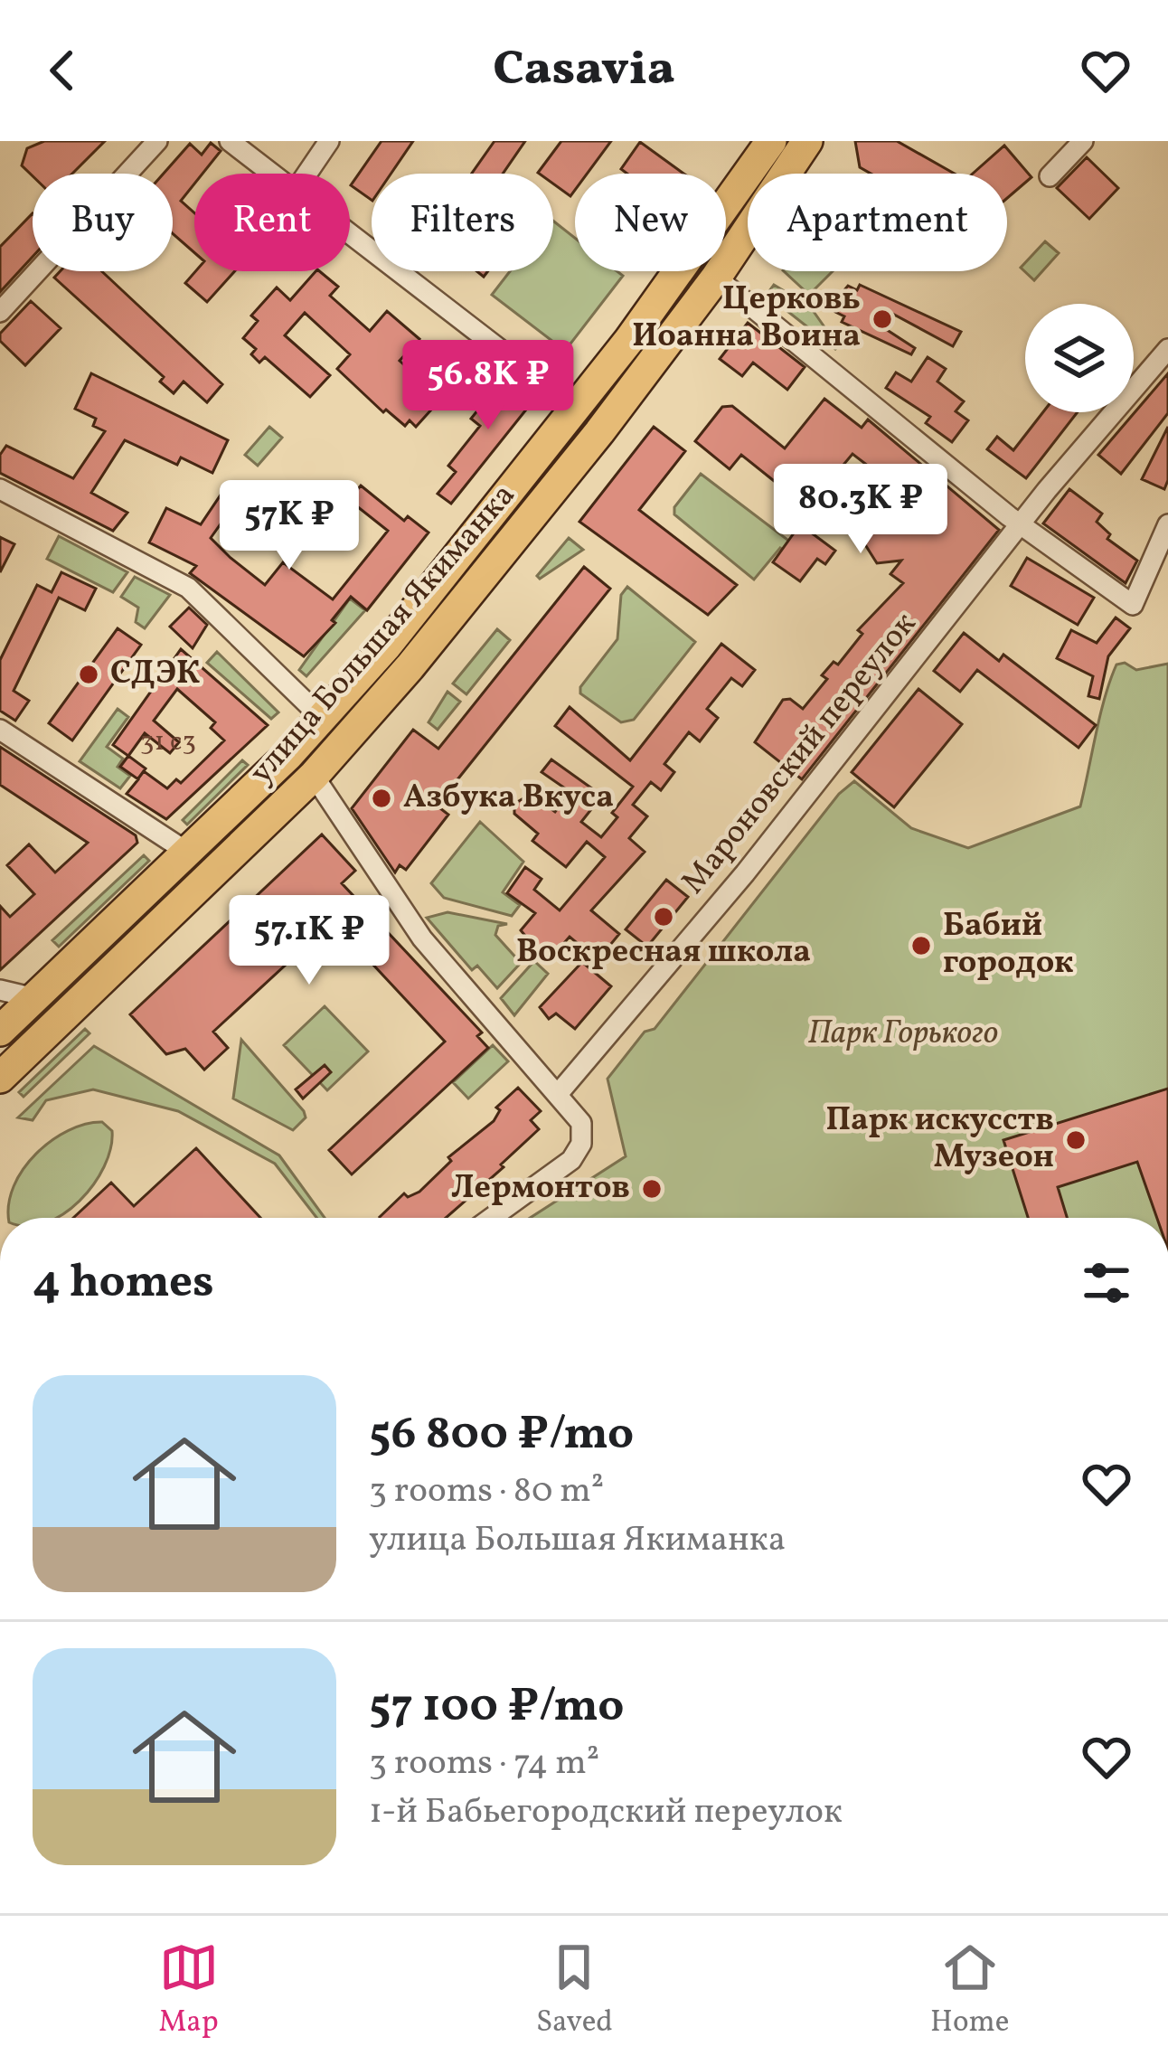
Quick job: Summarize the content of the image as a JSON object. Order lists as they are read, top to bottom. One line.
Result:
{"streets":{"main road":["улица Большая Якиманка"],"street":["Мароновский переулок"]},"parks":["Парк Горького"],"places":["Церковь Иоанна Воина","СДЭК","Азбука Вкуса","Воскресная школа","Бабий городок","Парк искусств Музеон","Лермонтов"],"house_numbers":["31 с3"],"page":{"header":"Casavia","chip":["Buy","Rent","Filters","New","Apartment"],"price":["56.8K ₽","80.3K ₽","57K ₽","57.1K ₽"],"heading":"4 homes","list":[{"name":"56 800 ₽/mo","note":"3 rooms · 80 m² · улица Большая Якиманка"},{"name":"57 100 ₽/mo","note":"3 rooms · 74 m² · 1-й Бабьегородский переулок"}],"tabs":["Map","Saved","Home"]}}
